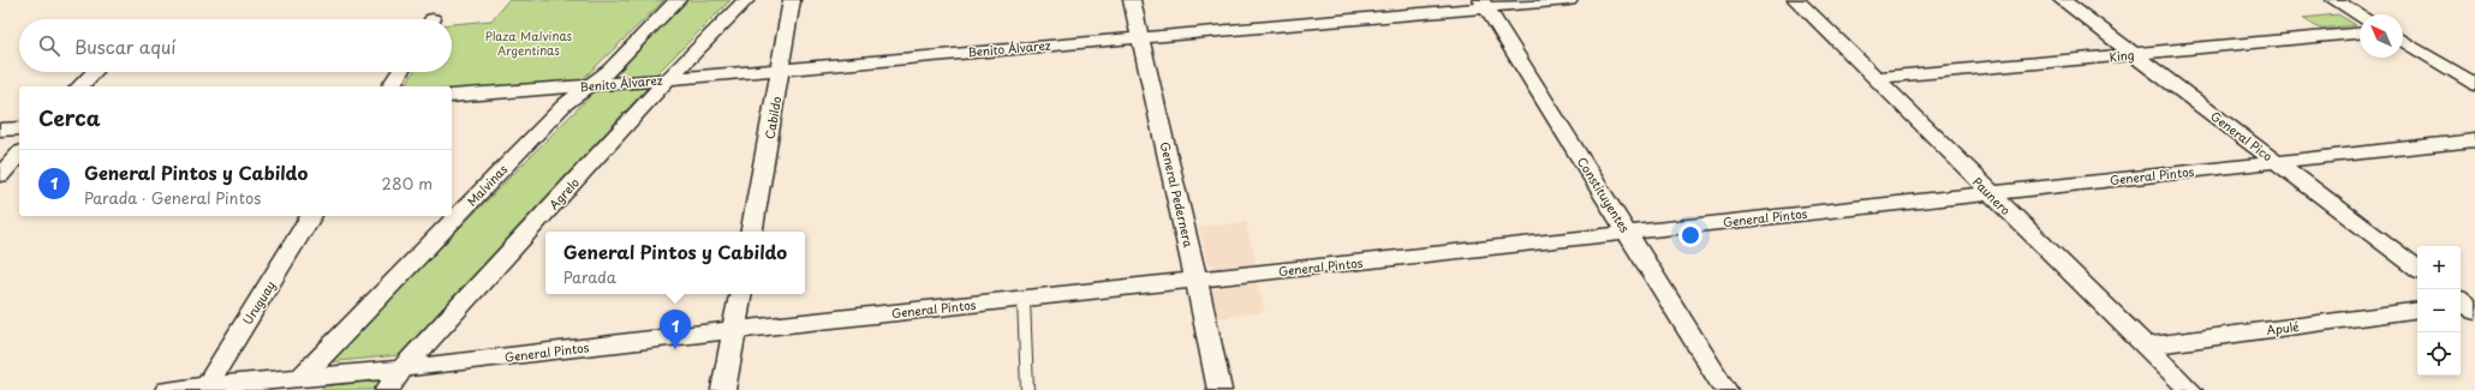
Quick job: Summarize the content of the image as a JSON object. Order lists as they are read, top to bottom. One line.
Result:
{"streets":{"street":["Benito Álvarez","King","Cabildo","General Pico","General Pintos","Malvinas","Agrelo","General Pedernera","Constituyentes","Paunero","Uruguay","Apulé"]},"crossings":[["Benito Álvarez","Cabildo"],["Benito Álvarez","Malvinas"],["Benito Álvarez","Agrelo"],["Benito Álvarez","General Pedernera"],["Benito Álvarez","Constituyentes"],["King","General Pico"],["King","Paunero"],["General Pico","General Pintos"],["General Pintos","Malvinas"],["General Pintos","Agrelo"],["General Pintos","General Pedernera"],["General Pintos","Constituyentes"],["General Pintos","Paunero"],["General Pintos","Uruguay"],["Paunero","Apulé"]],"parks":["Plaza Malvinas Argentinas"],"north":"top left","page":{"search":"Buscar aquí","heading":"Cerca","list":[{"mark":"1","name":"General Pintos y Cabildo","note":"Parada · General Pintos","value":"280 m"}],"popup":["General Pintos y Cabildo","Parada"],"map_buttons":["+","−"],"pins":"1"}}
